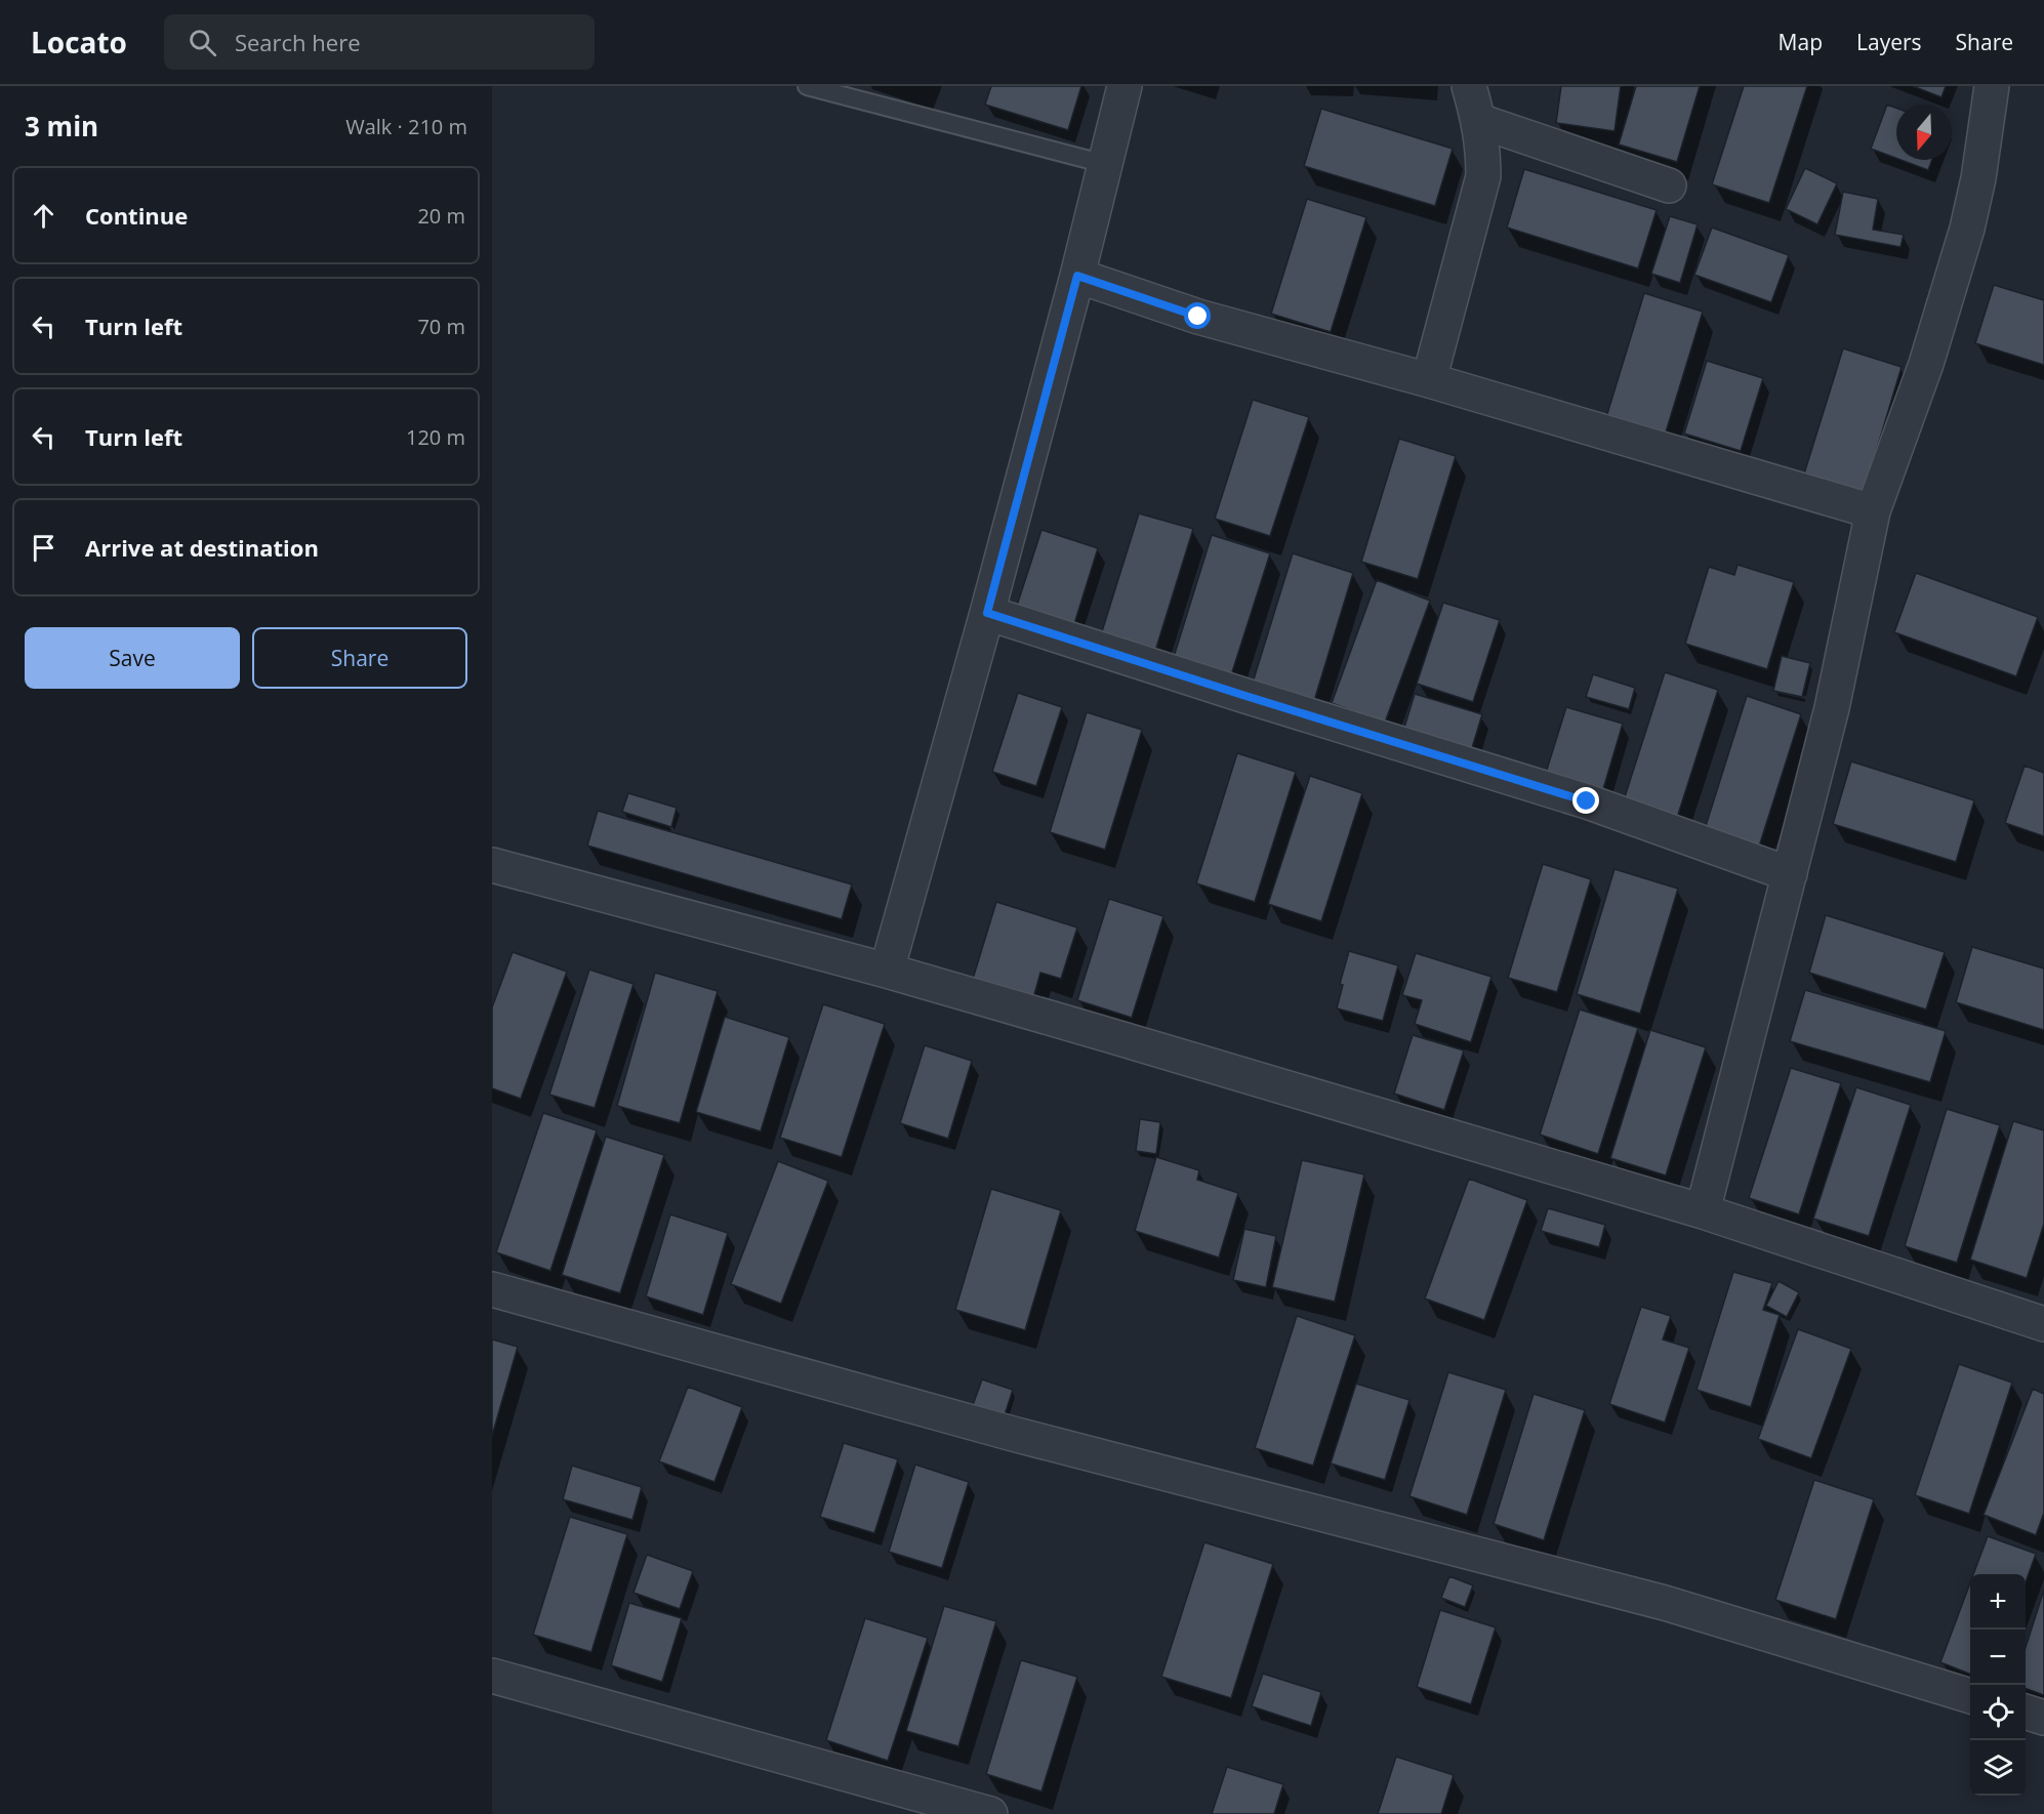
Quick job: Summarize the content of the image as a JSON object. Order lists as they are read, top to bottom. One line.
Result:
{"north":"bottom","page":{"header":"Locato","search":"Search here","nav":["Map","Layers","Share"],"heading":["3 min","Walk · 210 m"],"list":[["Continue","20 m"],["Turn left","70 m"],["Turn left","120 m"],"Arrive at destination"],"buttons":["Save","Share"],"map_buttons":["+","−"]}}
